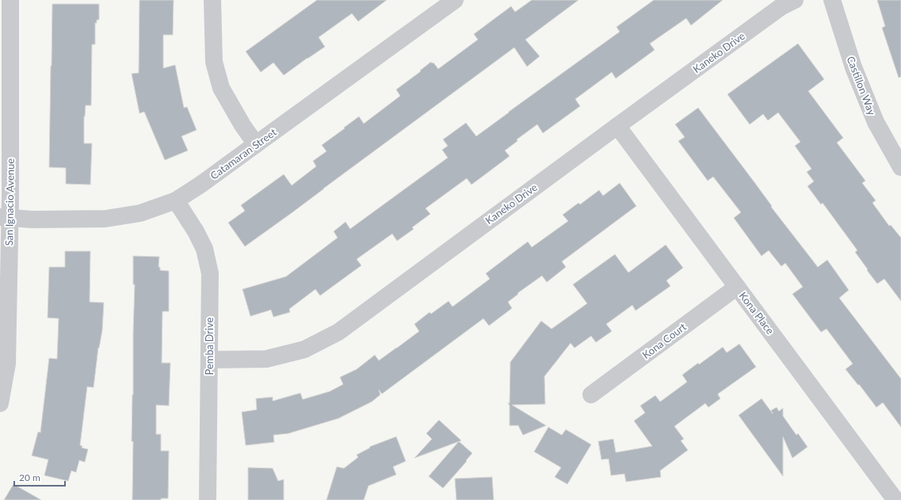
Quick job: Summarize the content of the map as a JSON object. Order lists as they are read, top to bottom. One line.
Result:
{"streets":{"street":["Kaneko Drive","Castillon Way","Catamaran Street","San Ignacio Avenue","Kona Place","Kona Court","Pemba Drive"]},"crossings":[["Kaneko Drive","Kona Place"],["Kaneko Drive","Pemba Drive"],["Catamaran Street","San Ignacio Avenue"],["Catamaran Street","Pemba Drive"],["Kona Place","Kona Court"]],"scale_bar":"20 m"}
